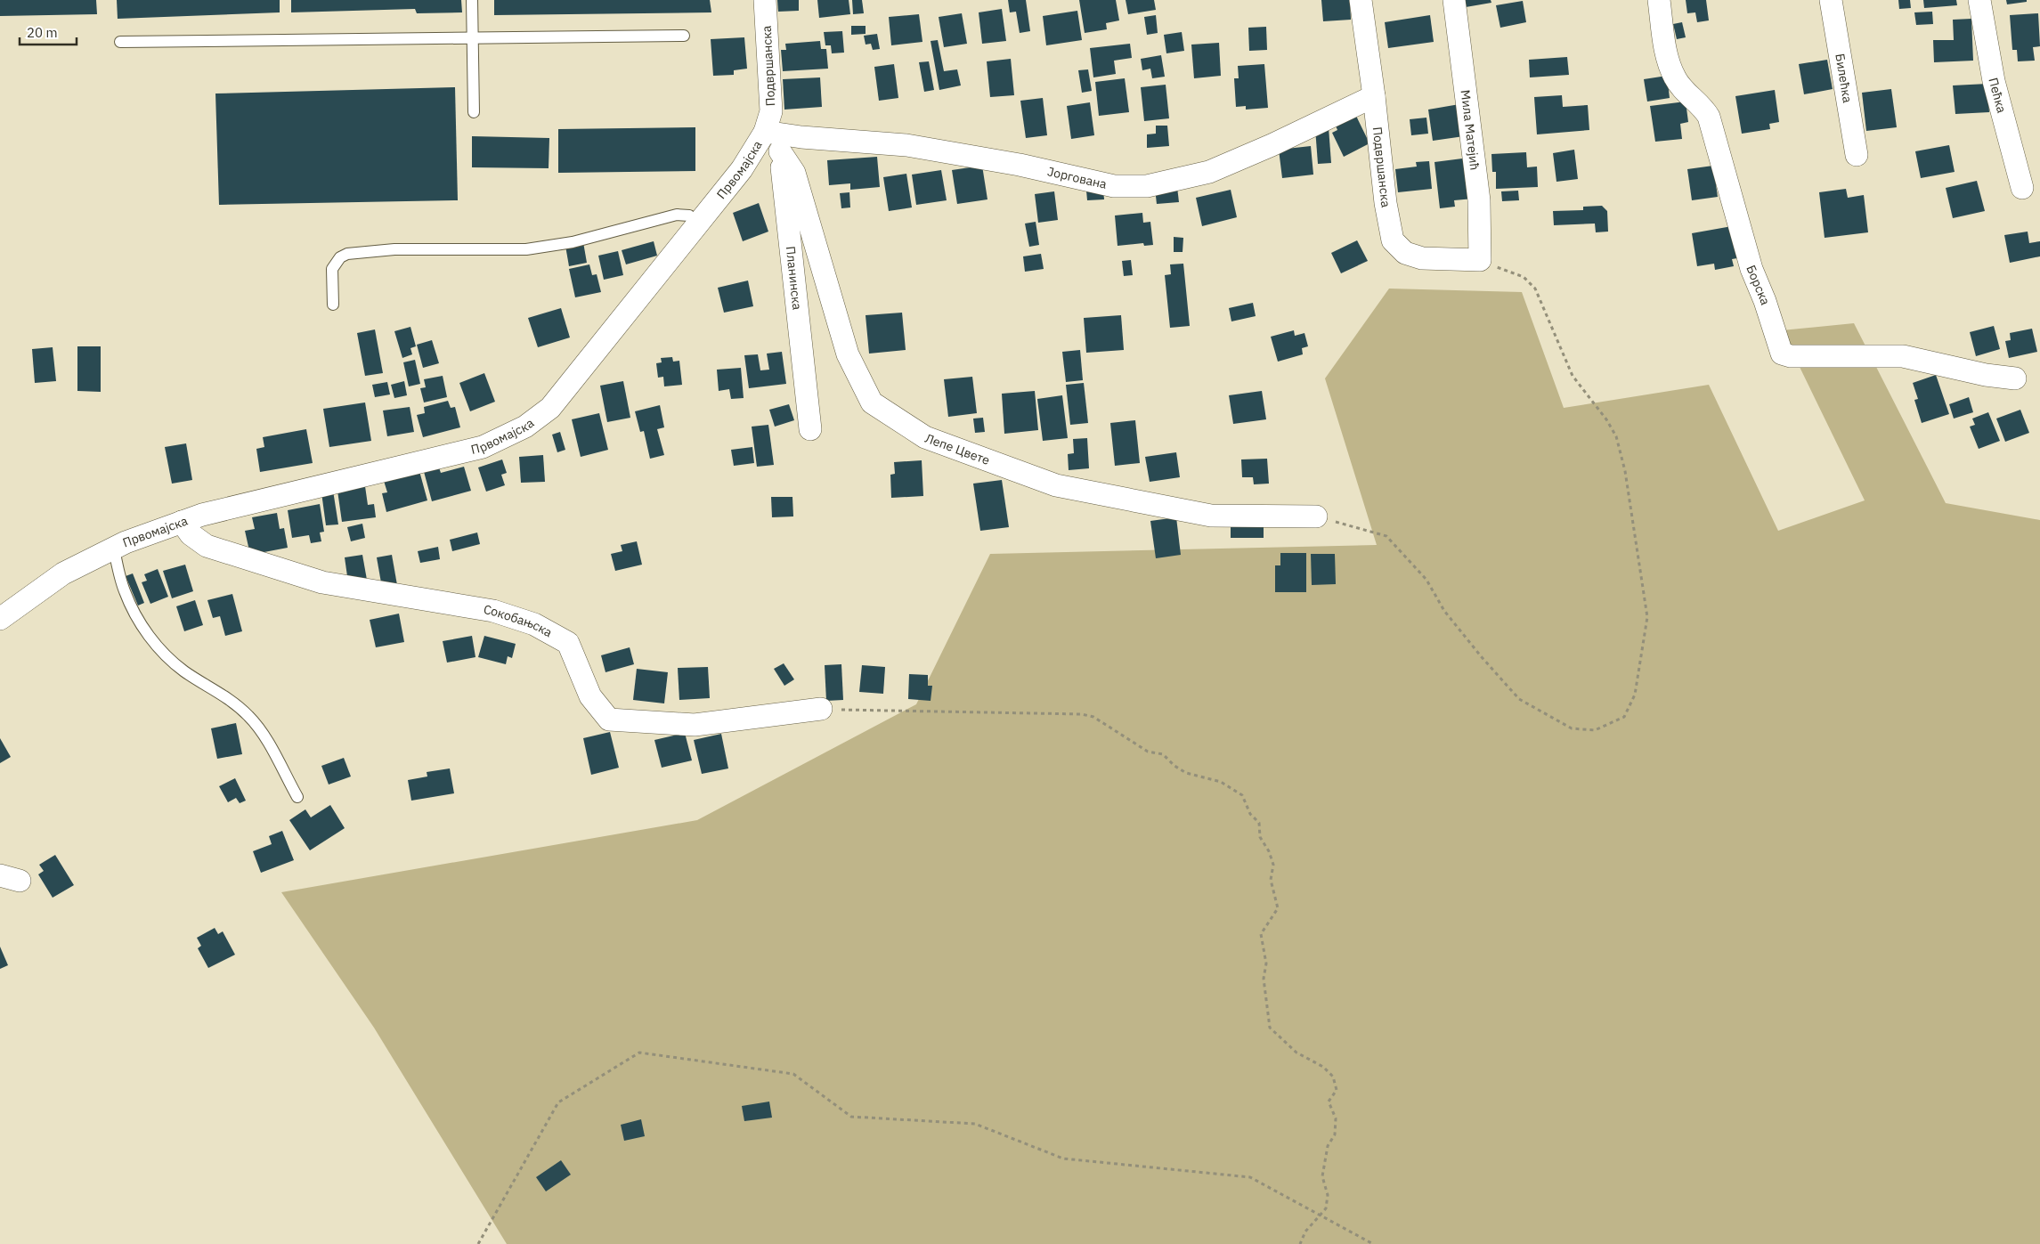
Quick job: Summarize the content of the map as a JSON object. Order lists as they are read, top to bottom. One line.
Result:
{"streets":{"street":["Подвршанска","Билећка","Пећка","Мила Матејић","Првомајска","Јоргована","Планинска","Борска","Лепе Цвете","Сокобањска"]},"crossings":[["Подвршанска","Мила Матејић"],["Подвршанска","Првомајска"],["Подвршанска","Јоргована"],["Првомајска","Јоргована"],["Првомајска","Сокобањска"],["Планинска","Лепе Цвете"]],"scale_bar":"20 m"}
